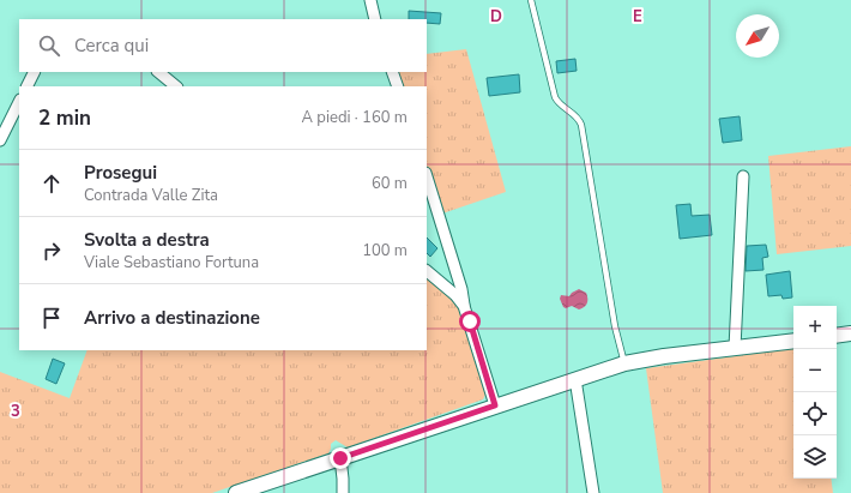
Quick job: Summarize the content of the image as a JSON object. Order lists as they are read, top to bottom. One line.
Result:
{"north":"bottom left","page":{"search":"Cerca qui","heading":["2 min","A piedi · 160 m"],"list":[["Prosegui","Contrada Valle Zita","60 m"],["Svolta a destra","Viale Sebastiano Fortuna","100 m"],"Arrivo a destinazione"],"map_buttons":["+","−"]},"grid":{"columns":["D","E"],"rows":["3"]}}
